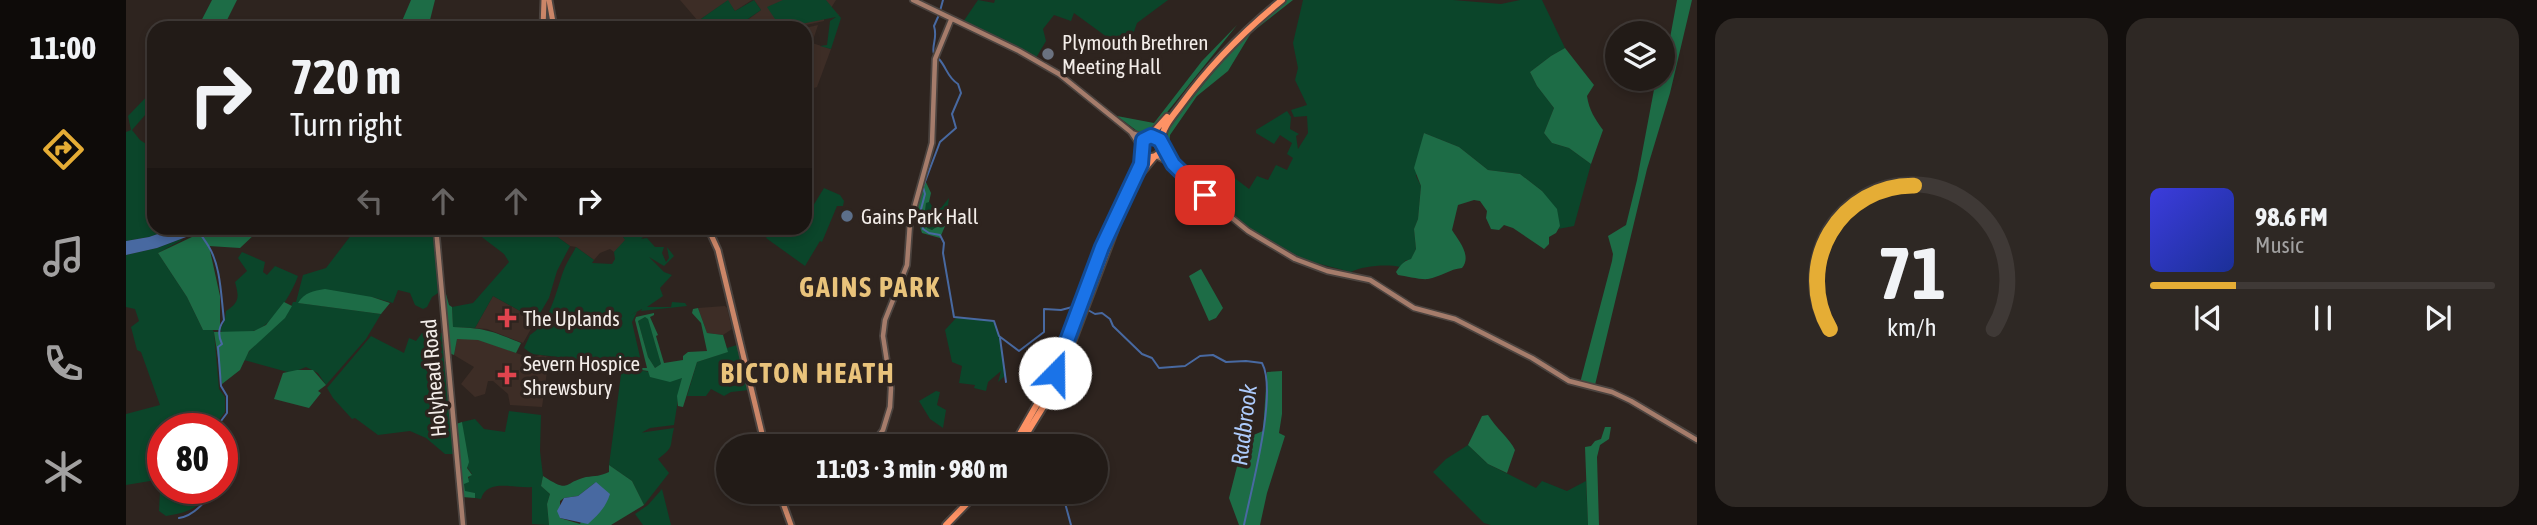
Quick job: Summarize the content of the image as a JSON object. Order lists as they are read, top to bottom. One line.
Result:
{"streets":{"main road":["Holyhead Road"]},"districts":["GAINS PARK","BICTON HEATH"],"water":["Radbrook"],"places":{"other":["Plymouth Brethren Meeting Hall","Gains Park Hall"],"health":["The Uplands","Severn Hospice Shrewsbury"]},"page":{"tabs":"11:00","turn":["720 m","Turn right"],"song":["98.6 FM","Music"],"limit":"80","trip":"11:03 · 3 min · 980 m","gauge":["71","km/h"]}}
